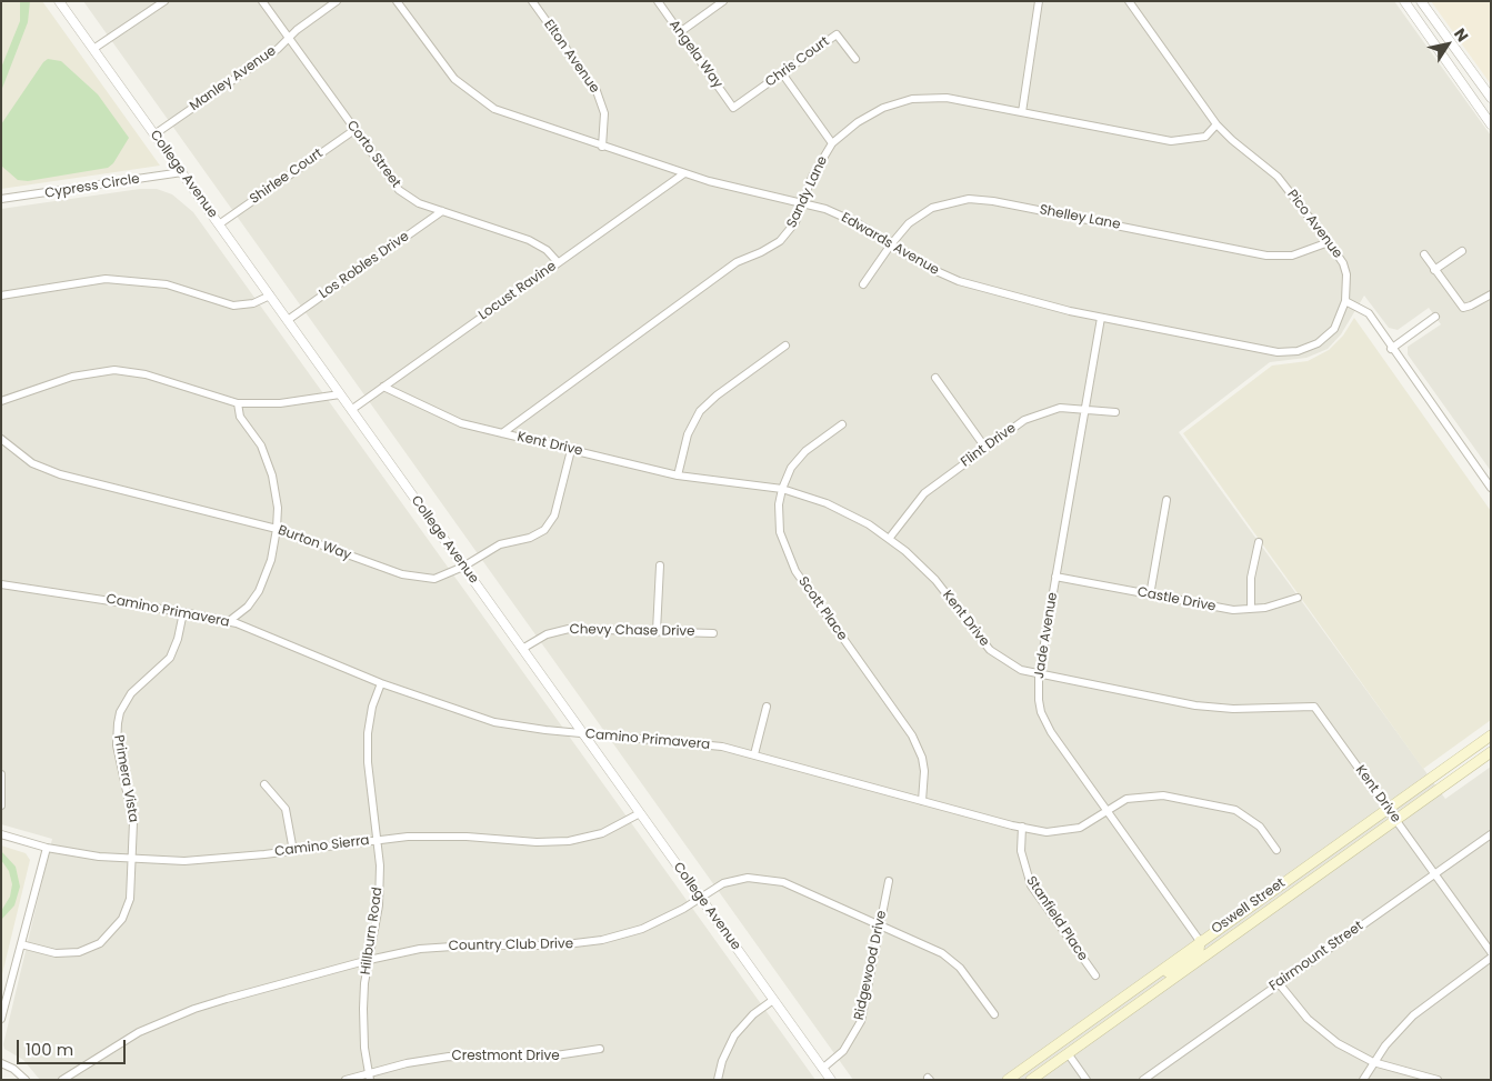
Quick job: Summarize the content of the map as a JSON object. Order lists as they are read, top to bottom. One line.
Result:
{"streets":{"main road":["Oswell Street"],"street":["Angela Way","Elton Avenue","Chris Court","Manley Avenue","Corto Street","College Avenue","Shirlee Court","Cypress Circle","Sandy Lane","Shelley Lane","Pico Avenue","Edwards Avenue","Los Robles Drive","Locust Ravine","Kent Drive","Flint Drive","Burton Way","Castle Drive","Scott Place","Camino Primavera","Chevy Chase Drive","Jade Avenue","Primera Vista","Camino Sierra","Stanfield Place","Hillburn Road","Country Club Drive","Fairmount Street","Ridgewood Drive","Crestmont Drive"]},"crossings":[["Angela Way","Chris Court"],["Elton Avenue","Edwards Avenue"],["Manley Avenue","Corto Street"],["Manley Avenue","College Avenue"],["Corto Street","Shirlee Court"],["Corto Street","Los Robles Drive"],["Corto Street","Locust Ravine"],["College Avenue","Shirlee Court"],["College Avenue","Cypress Circle"],["College Avenue","Los Robles Drive"],["College Avenue","Locust Ravine"],["College Avenue","Burton Way"],["College Avenue","Camino Primavera"],["College Avenue","Chevy Chase Drive"],["College Avenue","Camino Sierra"],["College Avenue","Country Club Drive"],["College Avenue","Ridgewood Drive"],["Sandy Lane","Pico Avenue"],["Sandy Lane","Edwards Avenue"],["Sandy Lane","Kent Drive"],["Shelley Lane","Pico Avenue"],["Shelley Lane","Edwards Avenue"],["Pico Avenue","Edwards Avenue"],["Edwards Avenue","Locust Ravine"],["Edwards Avenue","Jade Avenue"],["Locust Ravine","Kent Drive"],["Kent Drive","Flint Drive"],["Kent Drive","Burton Way"],["Kent Drive","Scott Place"],["Kent Drive","Jade Avenue"],["Kent Drive","Oswell Street"],["Kent Drive","Fairmount Street"],["Flint Drive","Jade Avenue"],["Castle Drive","Jade Avenue"],["Scott Place","Camino Primavera"],["Camino Primavera","Jade Avenue"],["Camino Primavera","Primera Vista"],["Camino Primavera","Stanfield Place"],["Camino Primavera","Hillburn Road"],["Jade Avenue","Oswell Street"],["Primera Vista","Camino Sierra"],["Camino Sierra","Hillburn Road"],["Hillburn Road","Country Club Drive"],["Hillburn Road","Crestmont Drive"],["Country Club Drive","Ridgewood Drive"]],"scale_bar":"100 m","north":"top right"}
